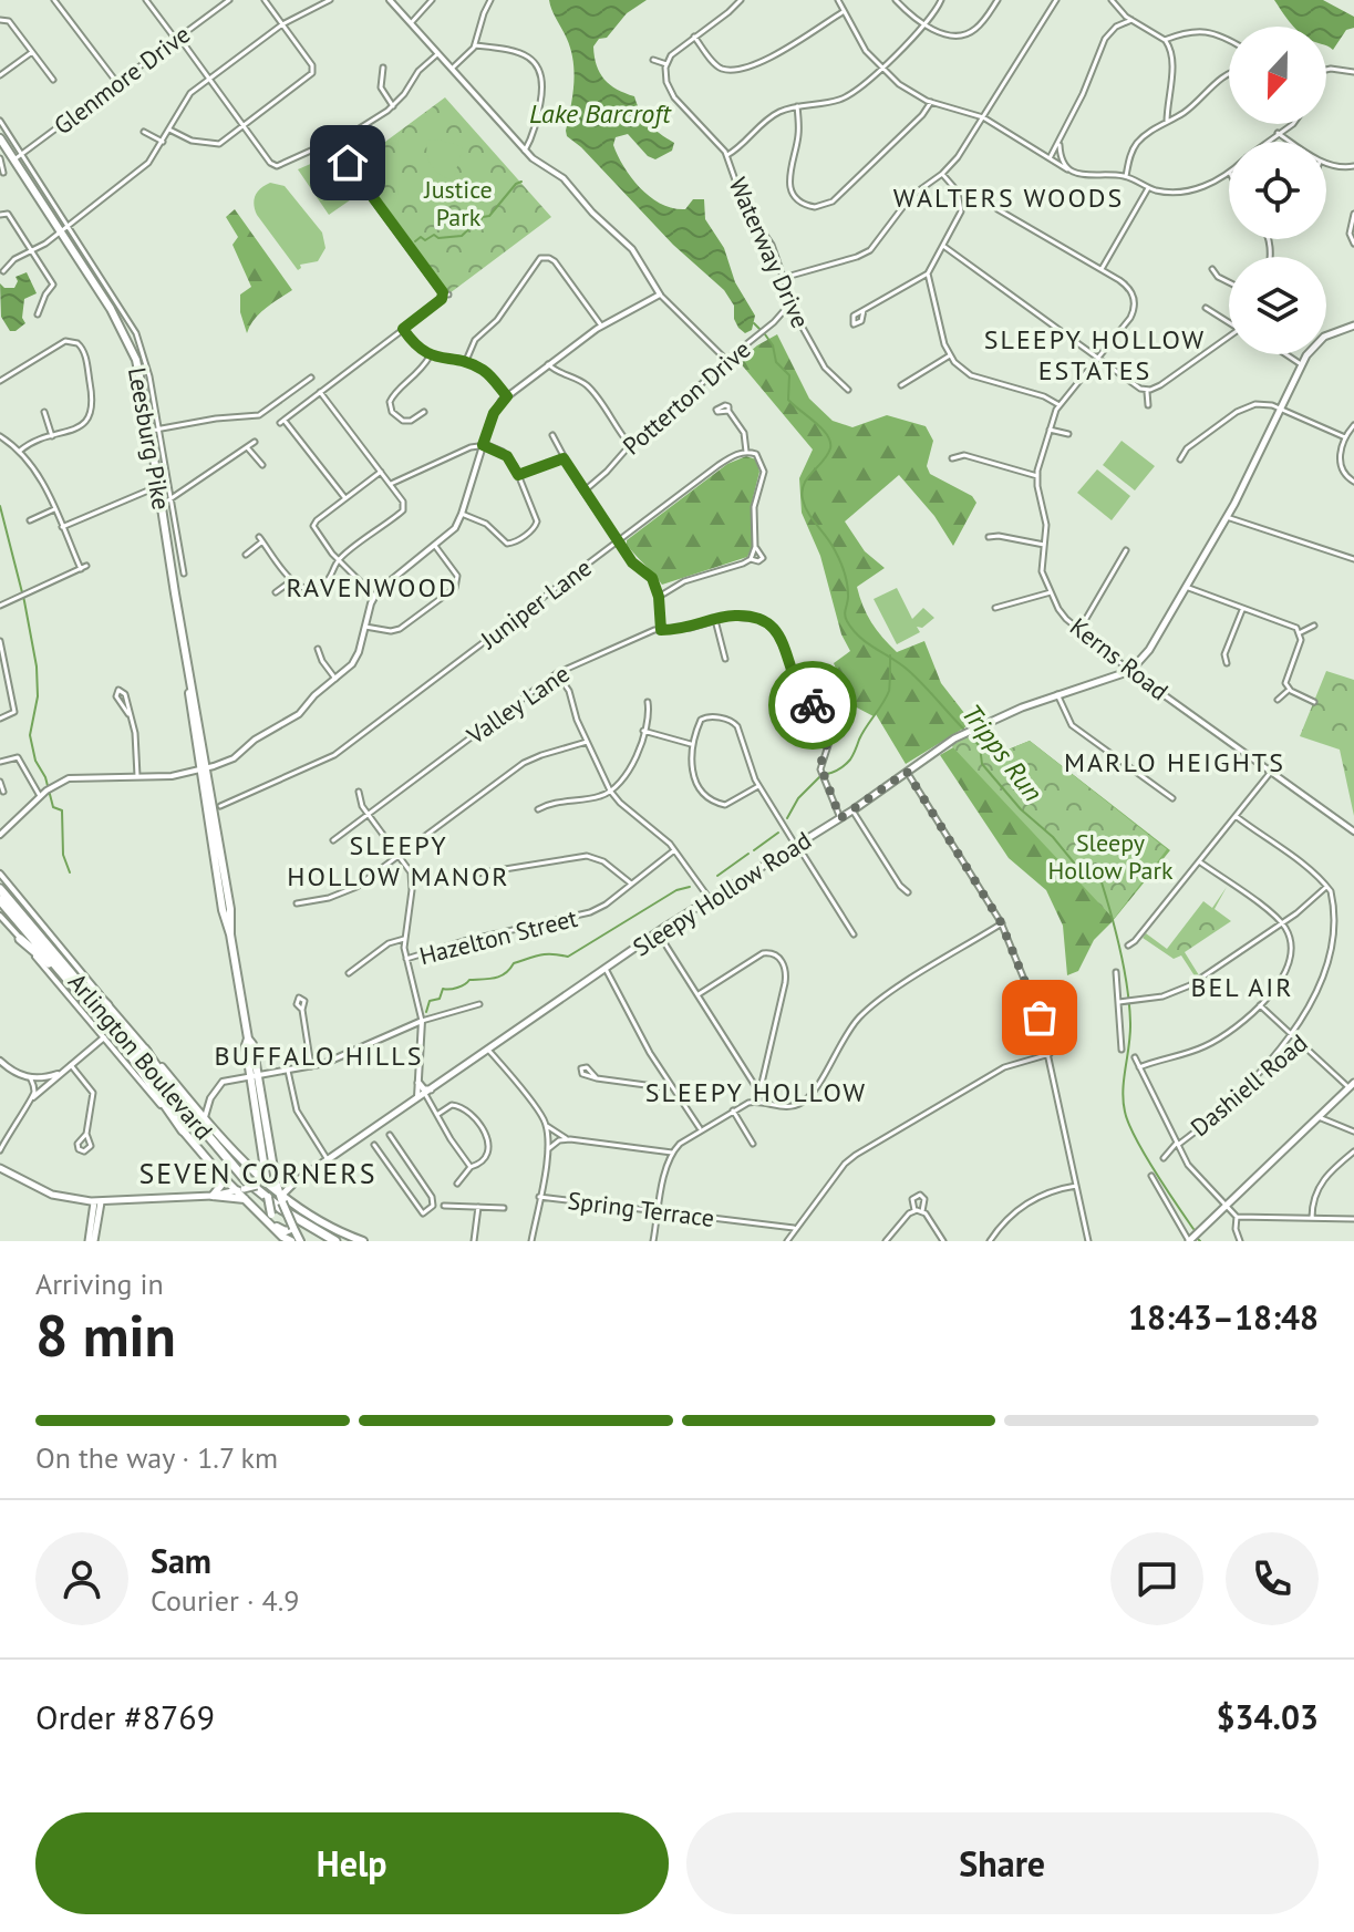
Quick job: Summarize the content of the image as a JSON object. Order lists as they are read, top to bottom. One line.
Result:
{"streets":{"highway":["Arlington Boulevard"],"main road":["Leesburg Pike","Sleepy Hollow Road"],"street":["Glenmore Drive","Waterway Drive","Potterton Drive","Juniper Lane","Kerns Road","Valley Lane","Hazelton Street","Dashiell Road","Spring Terrace"]},"crossings":[["Glenmore Drive","Leesburg Pike"],["Waterway Drive","Potterton Drive"],["Leesburg Pike","Sleepy Hollow Road"],["Kerns Road","Sleepy Hollow Road"],["Valley Lane","Sleepy Hollow Road"]],"districts":["WALTERS WOODS","SLEEPY HOLLOW ESTATES","RAVENWOOD","MARLO HEIGHTS","SLEEPY HOLLOW MANOR","BEL AIR","BUFFALO HILLS","SLEEPY HOLLOW","SEVEN CORNERS"],"water":["Lake Barcroft","Tripps Run"],"parks":["Justice Park","Sleepy Hollow Park"],"north":"bottom","page":{"heading":["8 min","Arriving in","18:43–18:48"],"panel":["Sam","Courier · 4.9","Order #8769","$34.03"],"bar":"On the way · 1.7 km","buttons":["Help","Share"]}}
